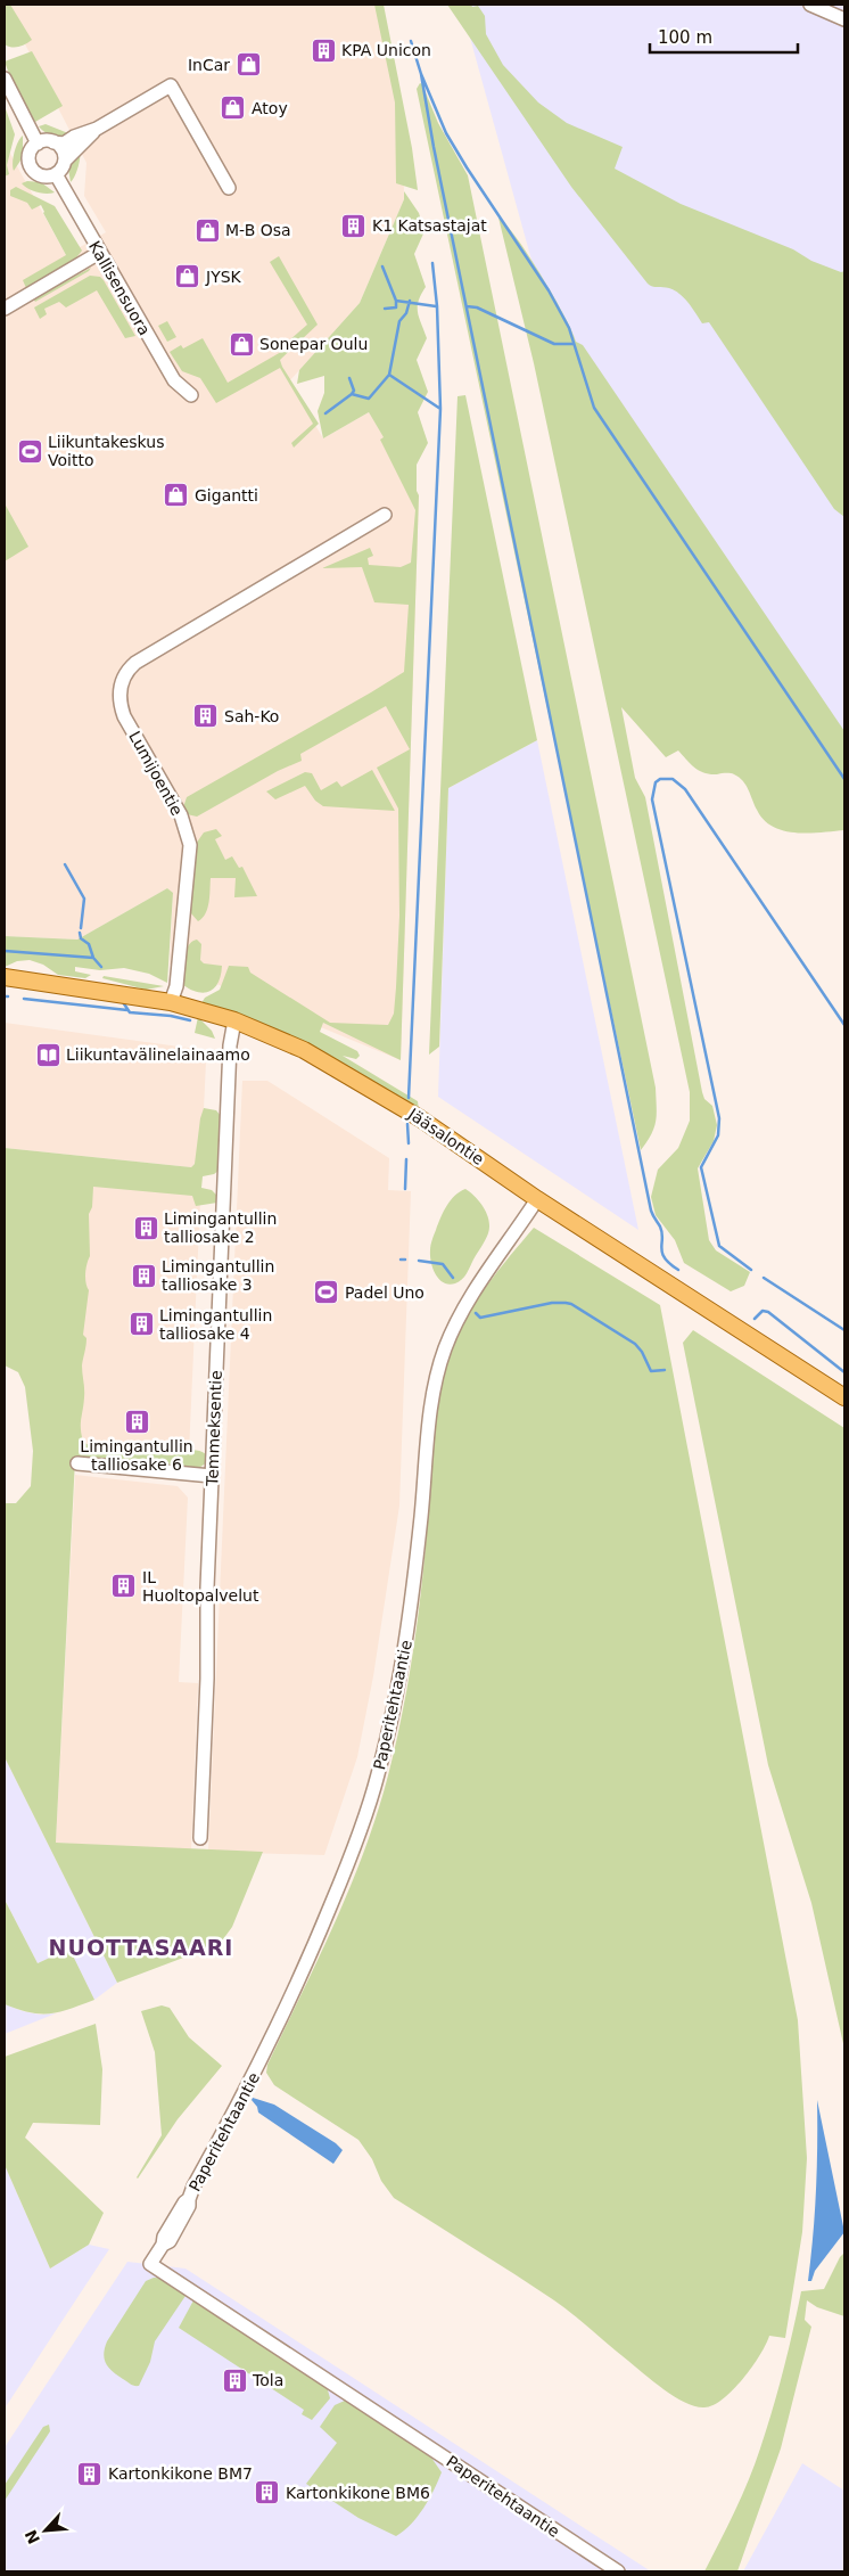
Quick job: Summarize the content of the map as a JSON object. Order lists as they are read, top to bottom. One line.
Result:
{"streets":{"main road":["Jääsalontie"],"street":["Kallisensuora","Lumijoentie","Temmeksentie","Paperitehtaantie"]},"crossings":[["Lumijoentie","Jääsalontie"],["Jääsalontie","Temmeksentie"],["Jääsalontie","Paperitehtaantie"]],"districts":["NUOTTASAARI"],"places":{"building":["KPA Unicon","K1 Katsastajat","Sah-Ko","Limingantullin talliosake 2","Limingantullin talliosake 3","Limingantullin talliosake 4","Limingantullin talliosake 6","IL Huoltopalvelut","Tola","Kartonkikone BM7","Kartonkikone BM6"],"shop":["InCar","Atoy","M-B Osa","JYSK","Sonepar Oulu","Gigantti"],"sports":["Liikuntakeskus Voitto","Padel Uno"],"library":["Liikuntavälinelainaamo"]},"scale_bar":"100 m","north":"bottom left"}
